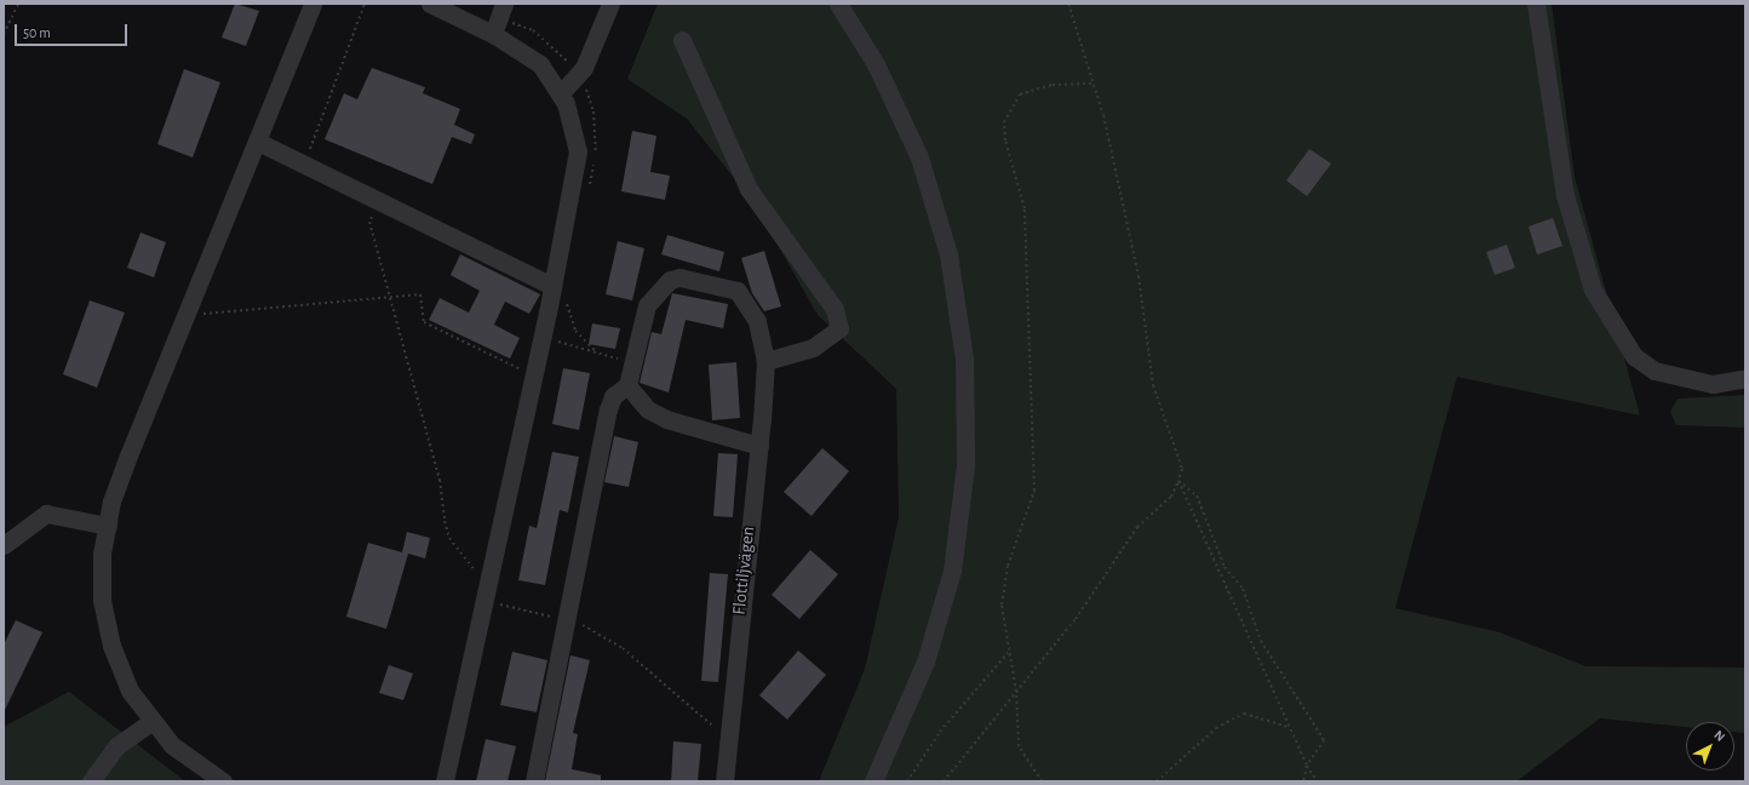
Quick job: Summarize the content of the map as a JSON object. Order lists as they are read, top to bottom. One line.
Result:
{"streets":{"street":["Flottiljvägen"]},"scale_bar":"50 m","north":"top right"}
